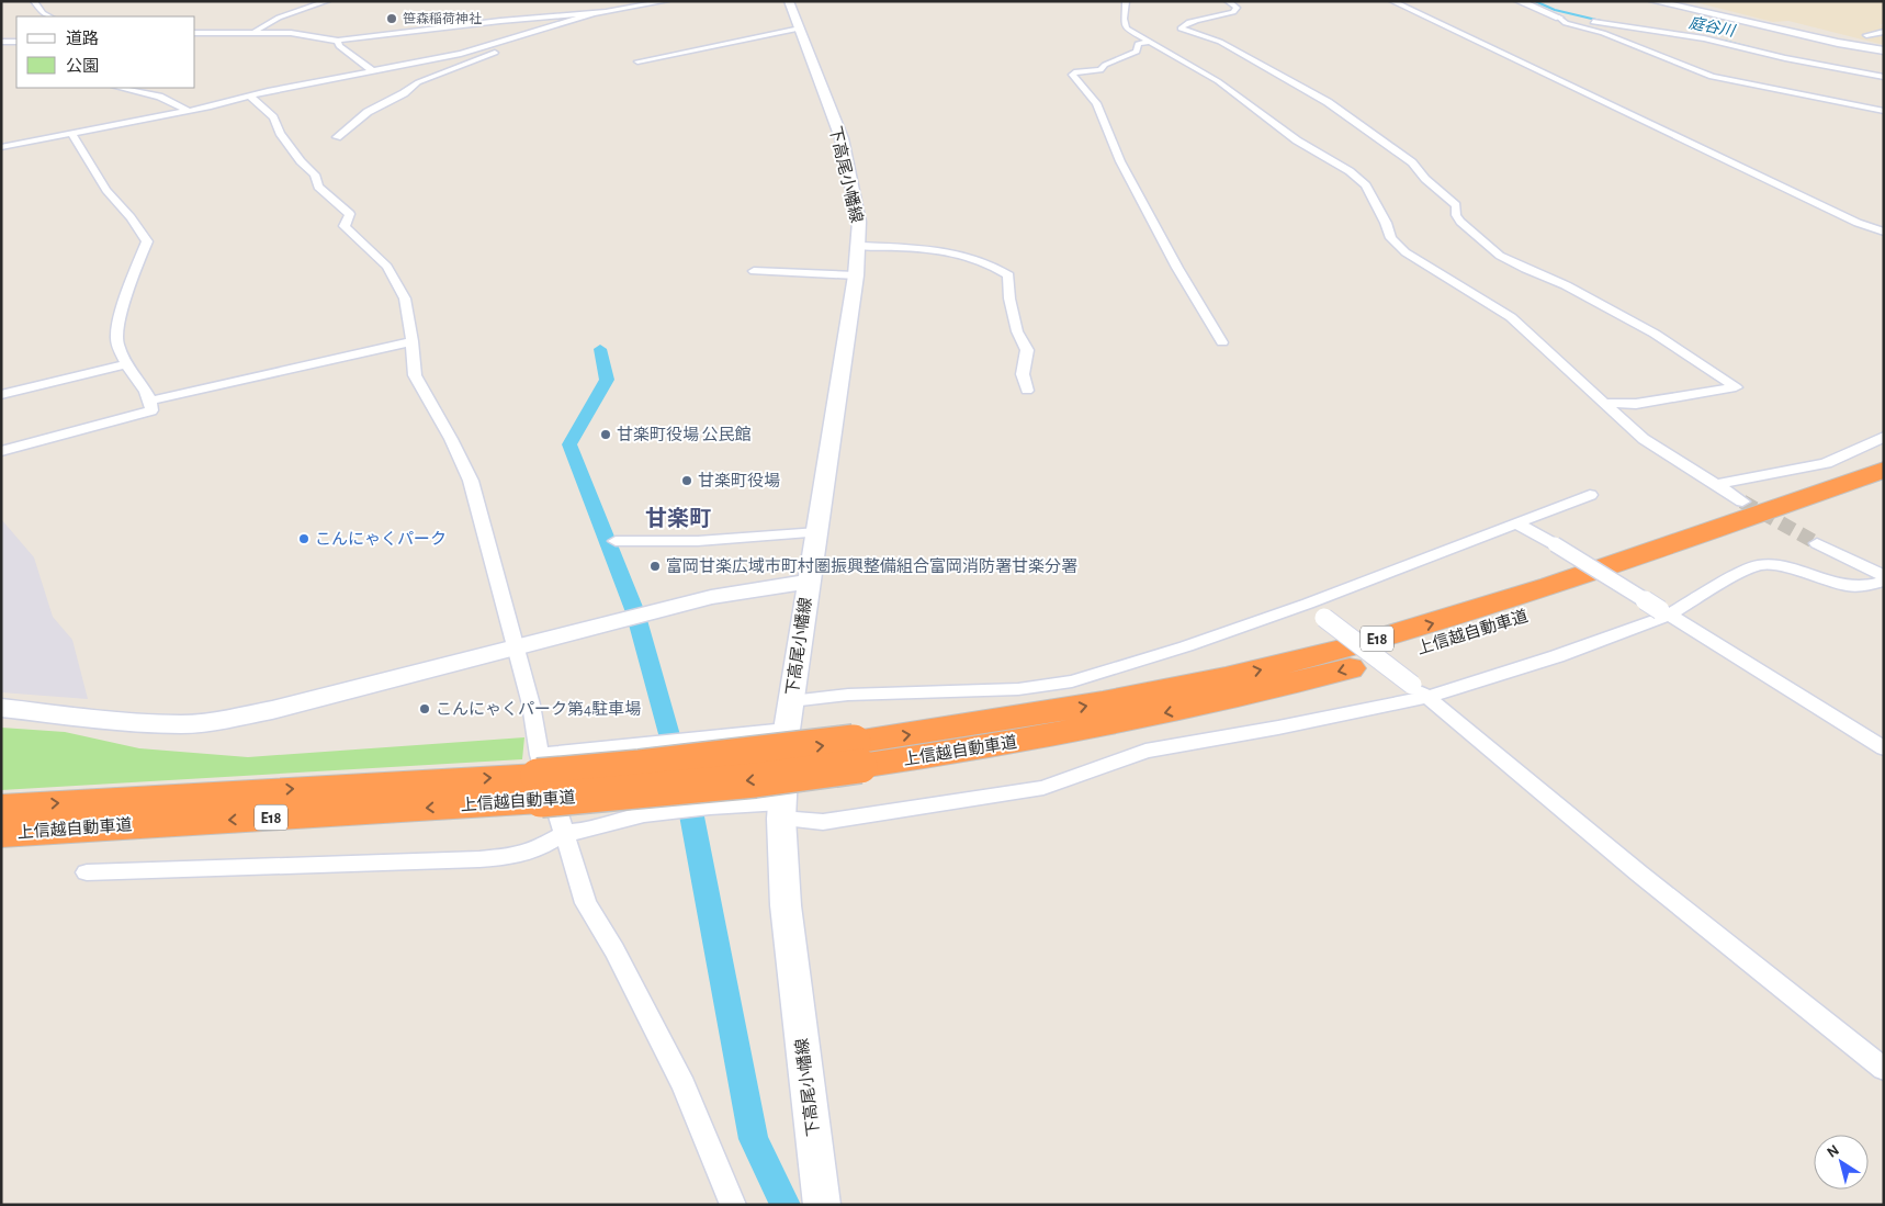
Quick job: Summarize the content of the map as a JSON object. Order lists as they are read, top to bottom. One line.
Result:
{"streets":{"highway":["上信越自動車道","E18"],"main road":["下高尾小幡線"]},"districts":["甘楽町"],"water":["庭谷川"],"places":["笹森稲荷神社","甘楽町役場 公民館","甘楽町役場","こんにゃくパーク","富岡甘楽広域市町村圏振興整備組合富岡消防署甘楽分署","こんにゃくパーク第4駐車場"],"legend":["道路","公園"],"north":"top left"}
